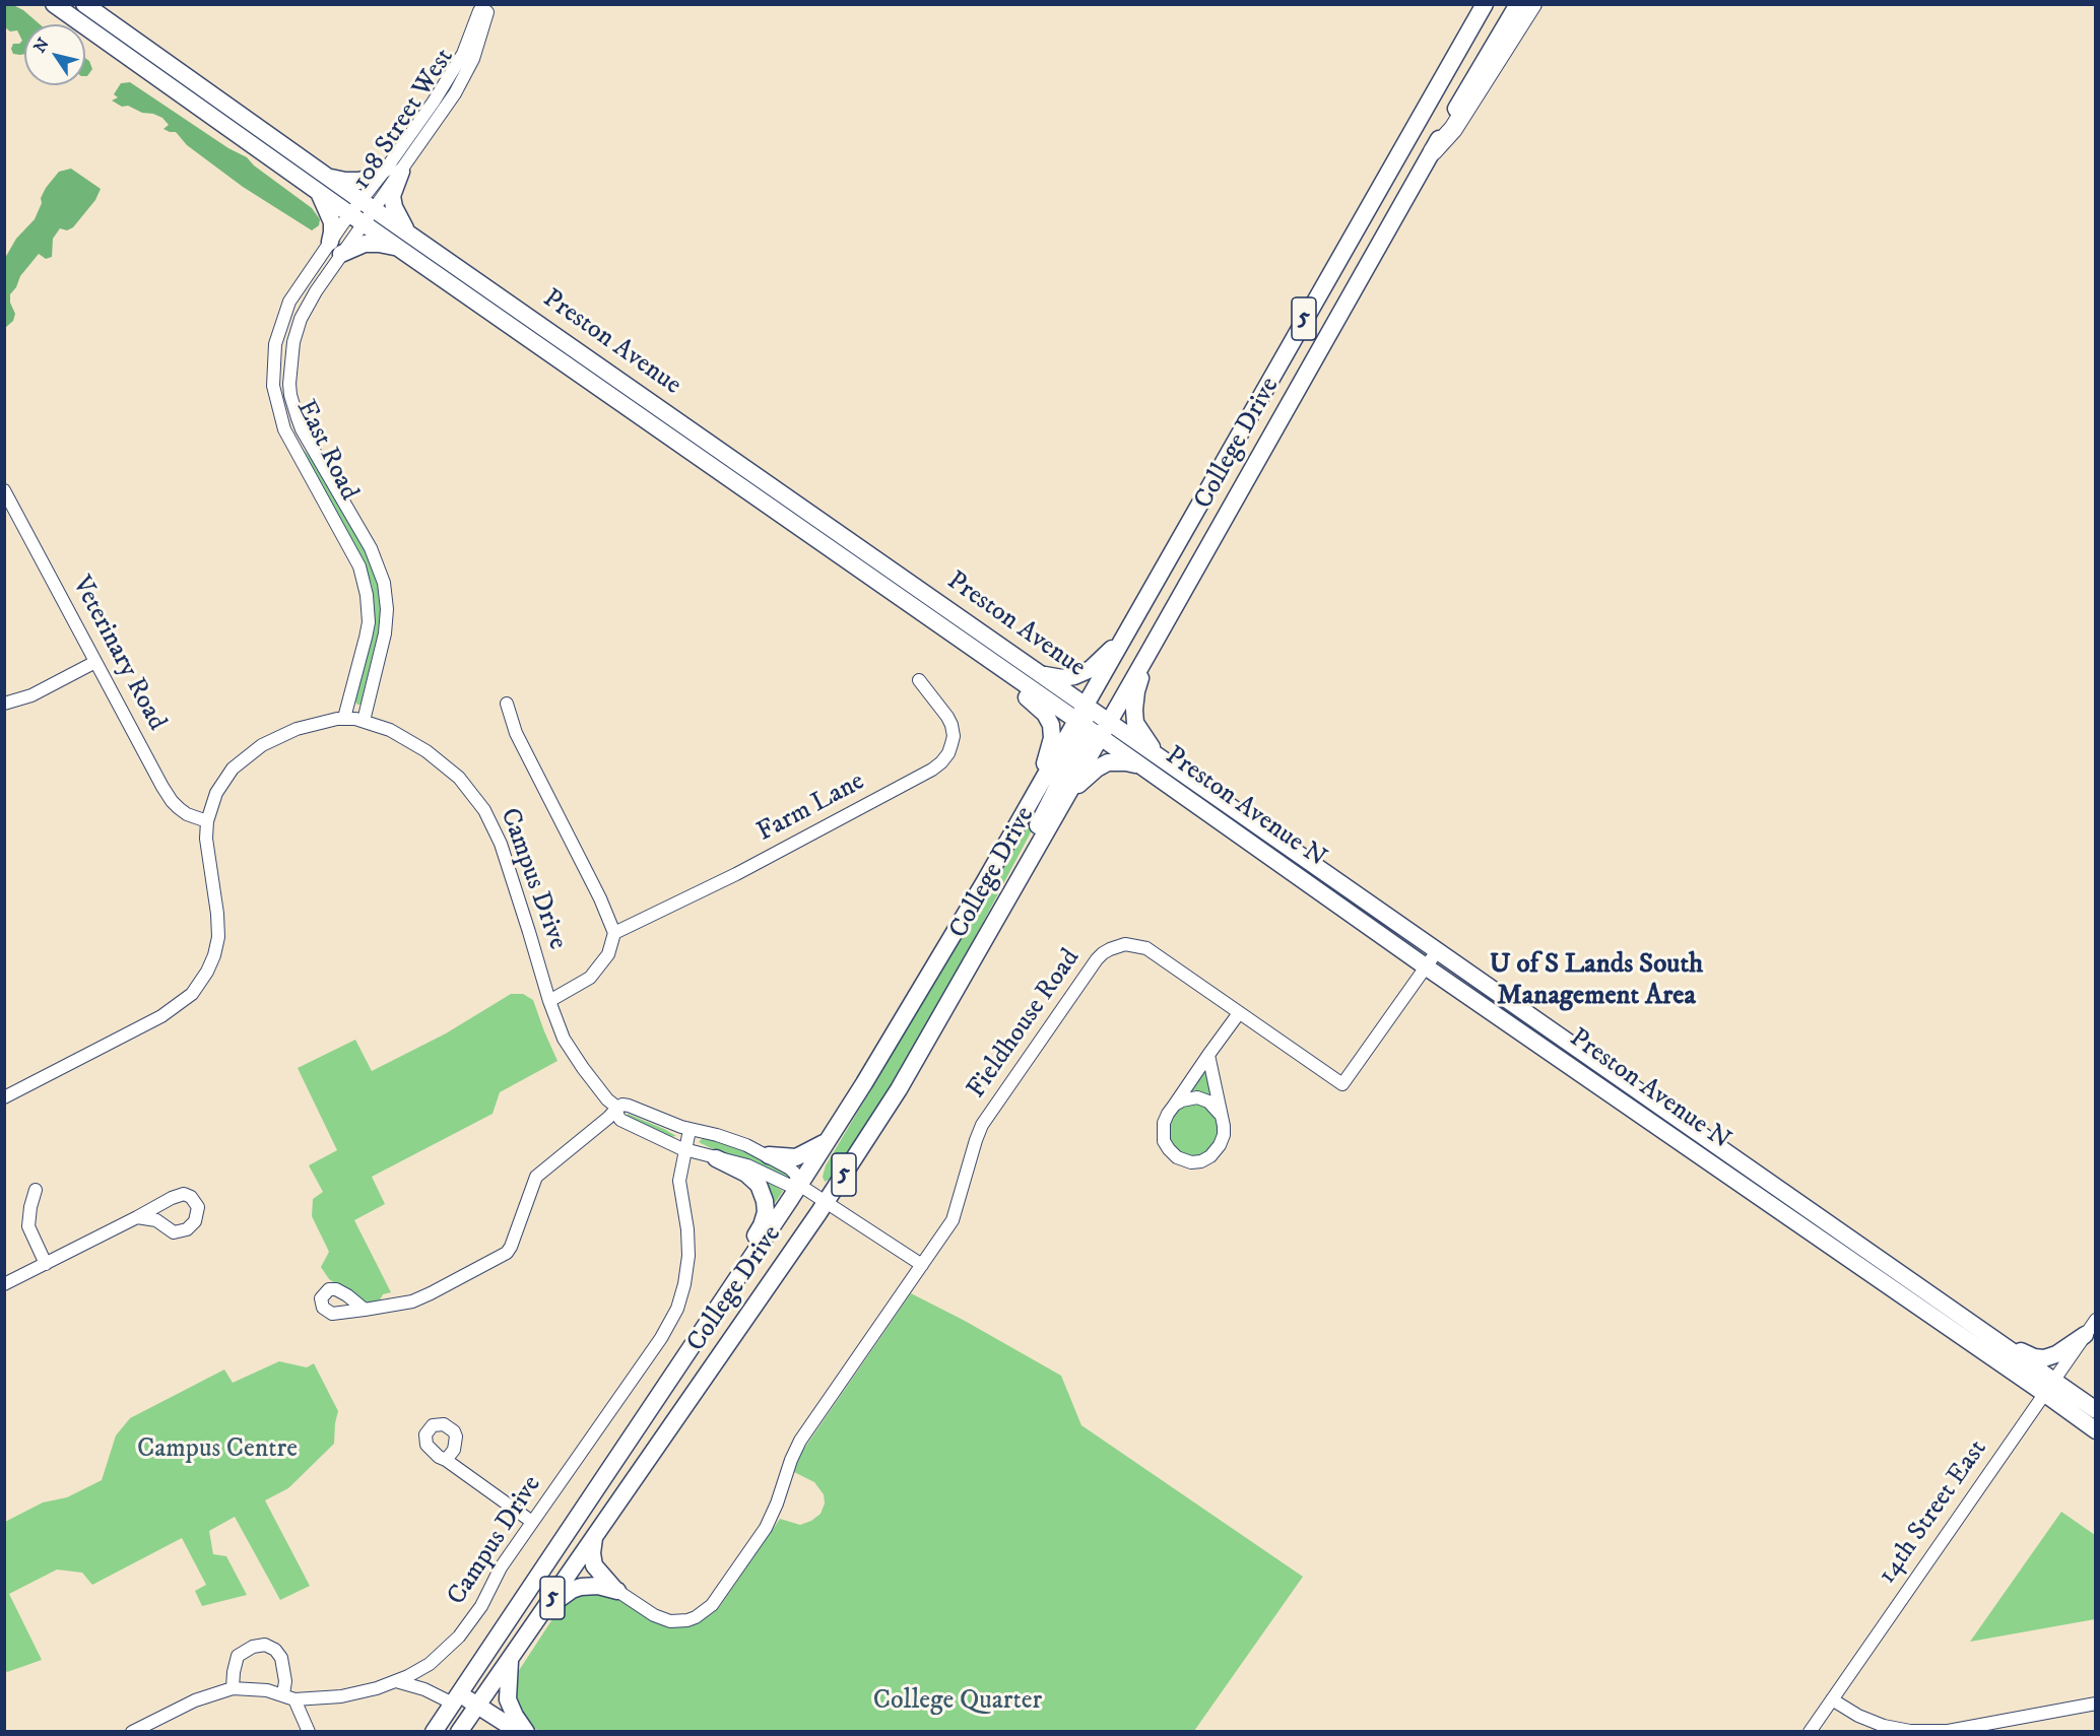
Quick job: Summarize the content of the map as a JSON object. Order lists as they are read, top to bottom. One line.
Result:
{"streets":{"main road":["5","Preston Avenue","College Drive","Preston Avenue N"],"street":["108 Street West","East Road","Veterinary Road","Farm Lane","Campus Drive","Fieldhouse Road","14th Street East"]},"crossings":[["108 Street West","Preston Avenue"],["108 Street West","East Road"],["Preston Avenue","College Drive"],["Preston Avenue","East Road"],["Preston Avenue","Preston Avenue N"],["College Drive","Preston Avenue N"],["College Drive","Campus Drive"],["East Road","Campus Drive"],["Veterinary Road","Campus Drive"],["Preston Avenue N","Fieldhouse Road"],["Preston Avenue N","14th Street East"],["Campus Drive","Fieldhouse Road"]],"districts":["U of S Lands South Management Area"],"parks":["Campus Centre","College Quarter"],"north":"top left"}
